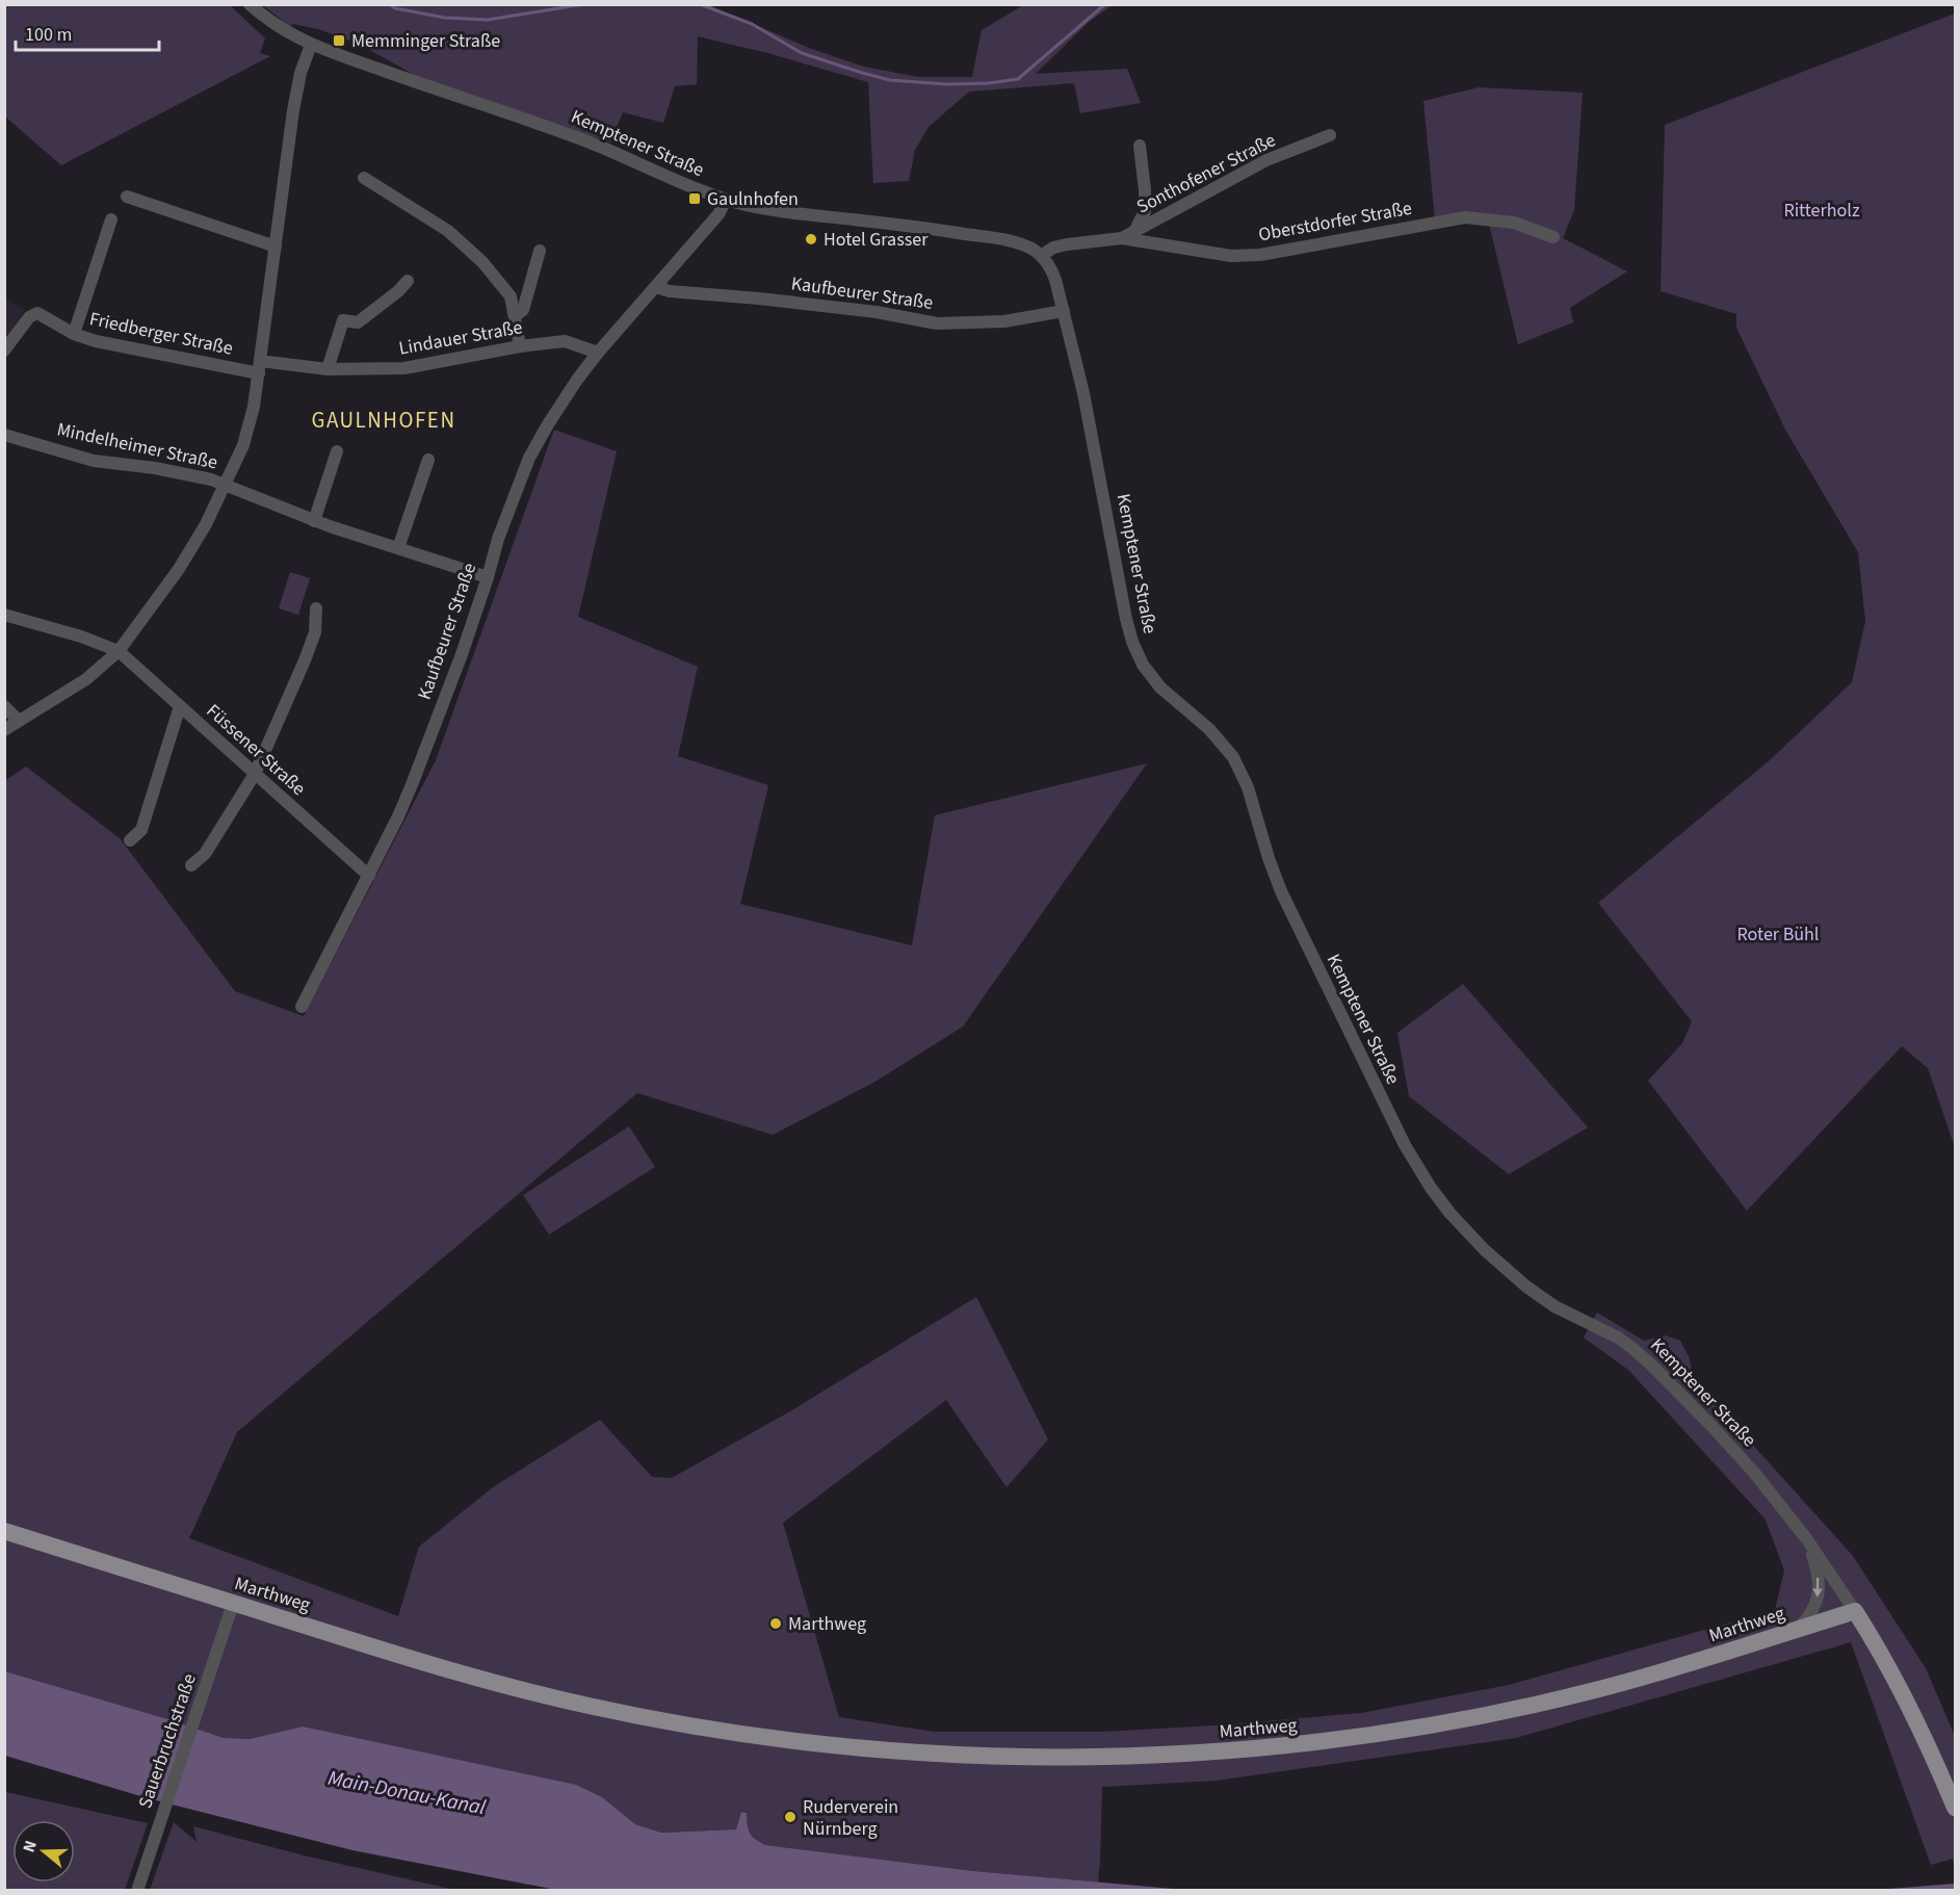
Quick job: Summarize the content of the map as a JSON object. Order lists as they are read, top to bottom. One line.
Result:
{"streets":{"main road":["Marthweg"],"street":["Kemptener Straße","Sonthofener Straße","Oberstdorfer Straße","Kaufbeurer Straße","Friedberger Straße","Lindauer Straße","Mindelheimer Straße","Füssener Straße","Sauerbruchstraße"]},"crossings":[["Kemptener Straße","Sonthofener Straße"],["Kemptener Straße","Kaufbeurer Straße"],["Kemptener Straße","Marthweg"],["Sonthofener Straße","Oberstdorfer Straße"],["Kaufbeurer Straße","Lindauer Straße"],["Kaufbeurer Straße","Mindelheimer Straße"],["Kaufbeurer Straße","Füssener Straße"],["Friedberger Straße","Lindauer Straße"],["Marthweg","Sauerbruchstraße"]],"districts":["GAULNHOFEN"],"water":["Main-Donau-Kanal"],"parks":["Ritterholz","Roter Bühl"],"places":{"transit":["Memminger Straße","Gaulnhofen"],"other":["Hotel Grasser","Marthweg","Ruderverein Nürnberg"]},"scale_bar":"100 m","north":"left"}
